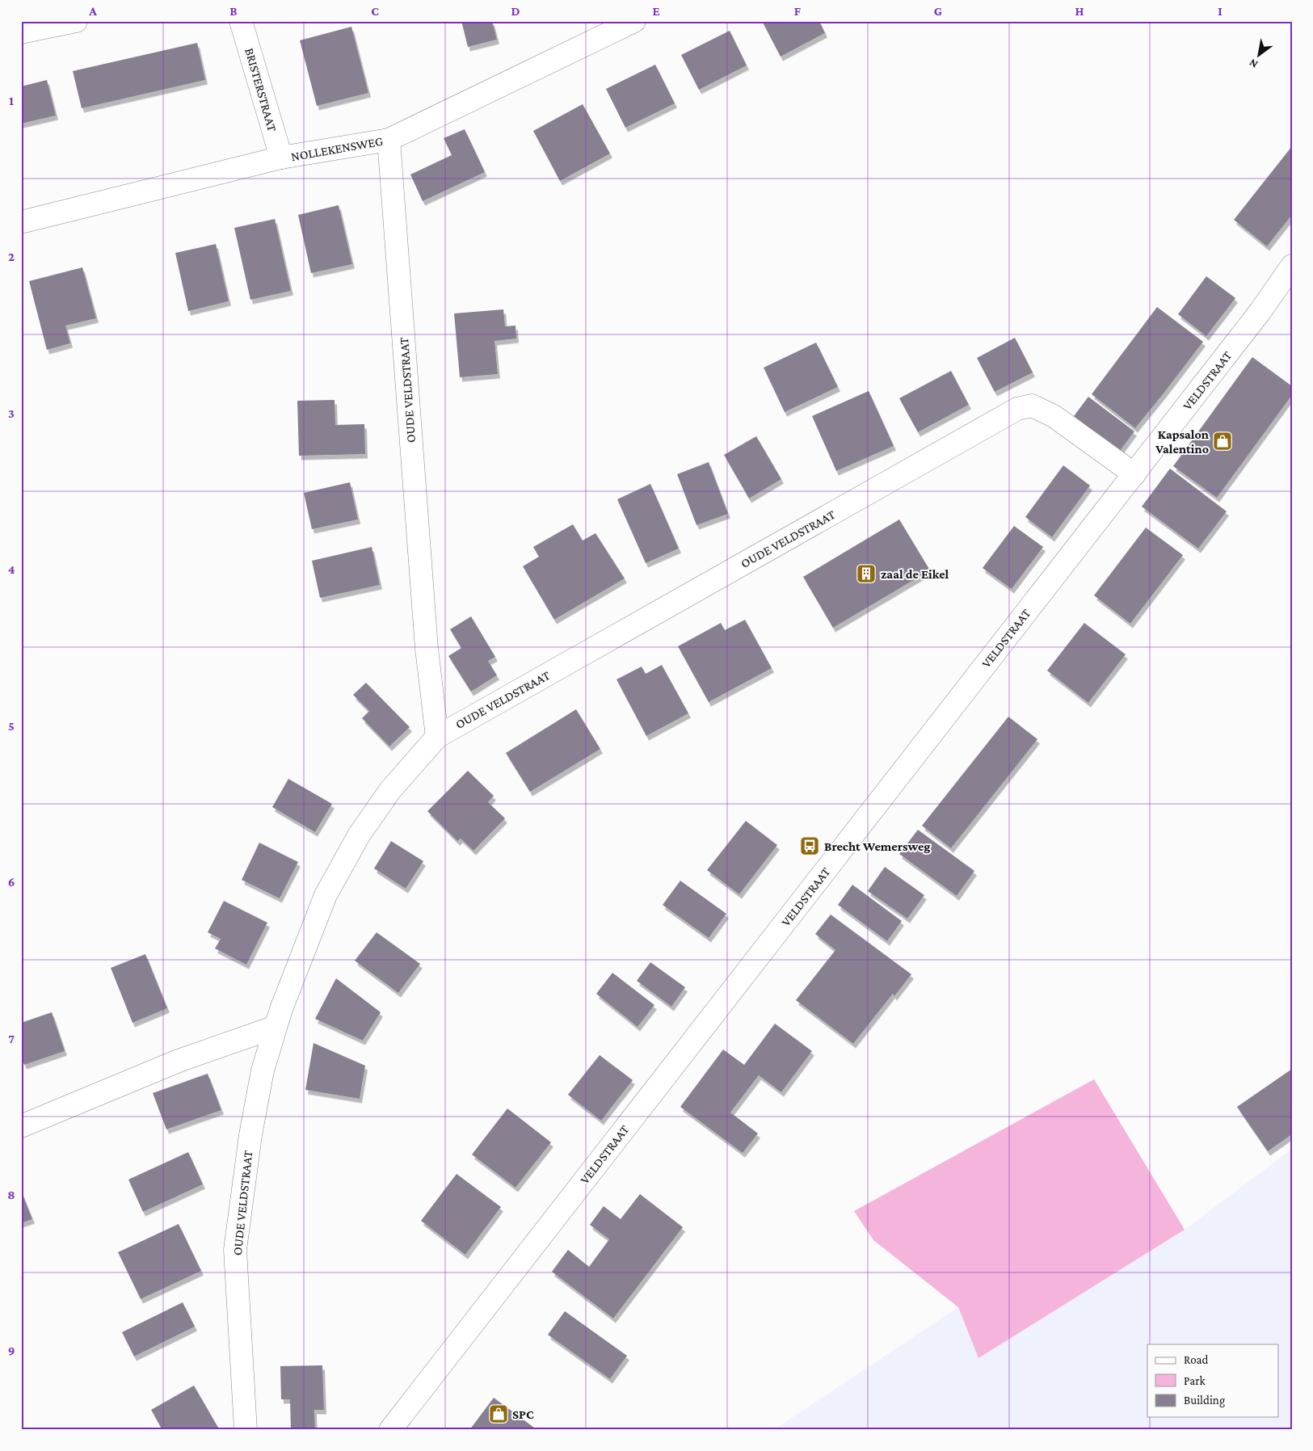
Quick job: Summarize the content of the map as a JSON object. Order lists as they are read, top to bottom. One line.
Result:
{"streets":{"street":["BRISTERSTRAAT","NOLLEKENSWEG","VELDSTRAAT","OUDE VELDSTRAAT"]},"crossings":[["BRISTERSTRAAT","NOLLEKENSWEG"],["NOLLEKENSWEG","OUDE VELDSTRAAT"],["VELDSTRAAT","OUDE VELDSTRAAT"]],"places":{"shop":["Kapsalon Valentino","SPC"],"building":["zaal de Eikel"],"bus stop":["Brecht Wemersweg"]},"legend":["Road","Park","Building"],"north":"bottom left","grid":{"columns":["A","B","C","D","E","F","G","H","I"],"rows":["1","2","3","4","5","6","7","8","9"]}}
